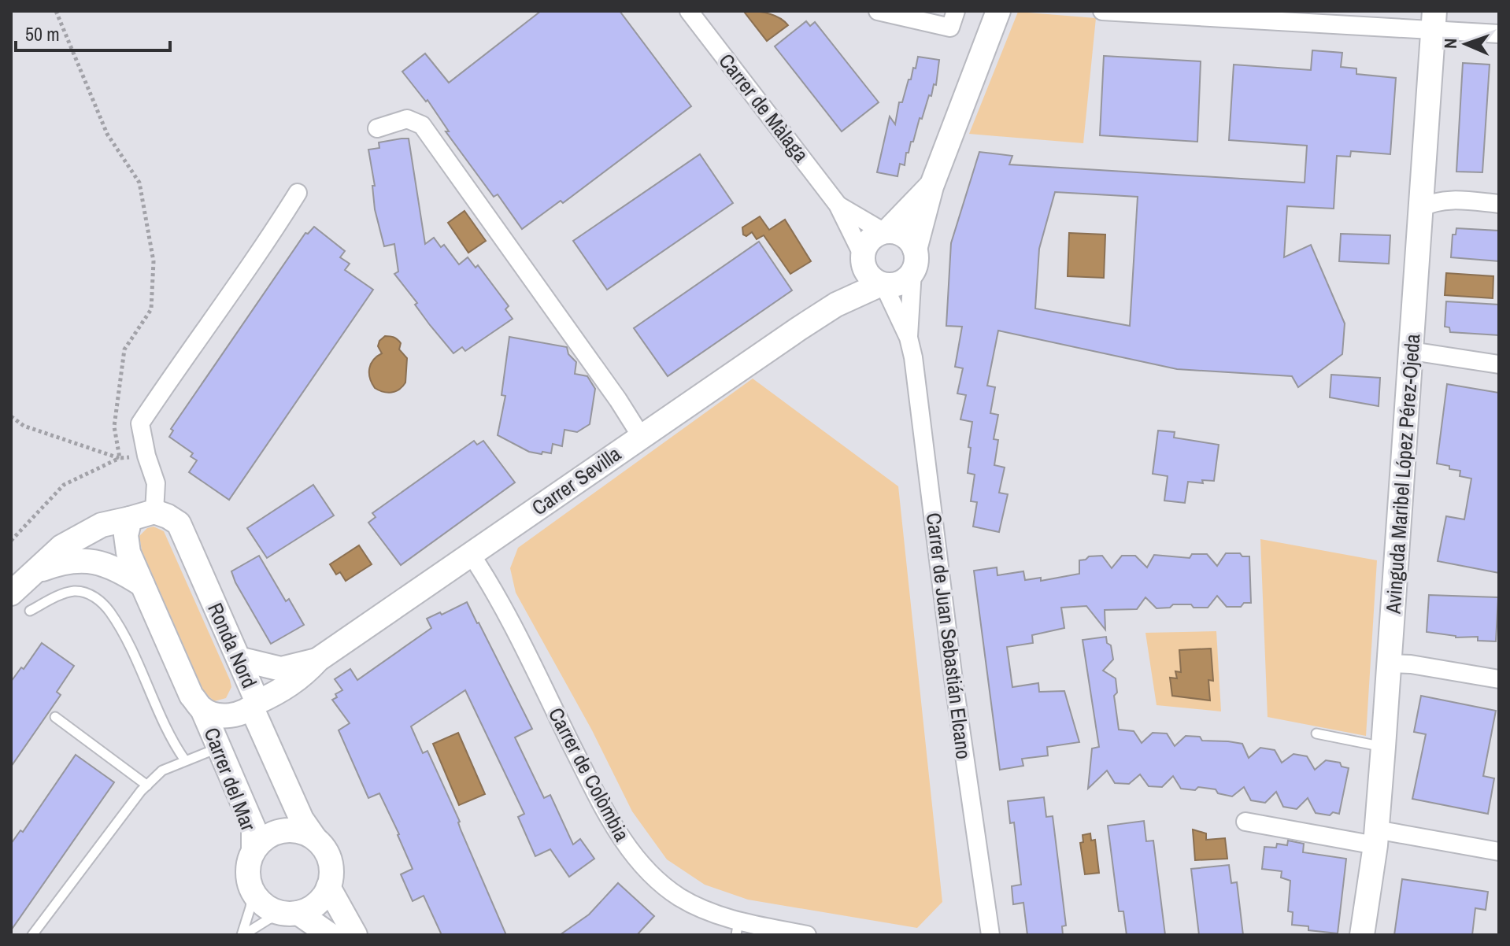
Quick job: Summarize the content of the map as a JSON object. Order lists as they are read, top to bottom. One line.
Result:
{"streets":{"main road":["Avinguda Maribel López Pérez-Ojeda","Carrer Sevilla","Carrer de Juan Sebastián Elcano","Ronda Nord","Carrer del Mar"],"street":["Carrer de Màlaga","Carrer de Colòmbia"]},"crossings":[["Carrer de Màlaga","Carrer Sevilla"],["Carrer de Màlaga","Carrer de Juan Sebastián Elcano"],["Carrer Sevilla","Carrer de Juan Sebastián Elcano"],["Carrer Sevilla","Ronda Nord"],["Carrer Sevilla","Carrer de Colòmbia"],["Ronda Nord","Carrer del Mar"]],"scale_bar":"50 m","north":"left"}
